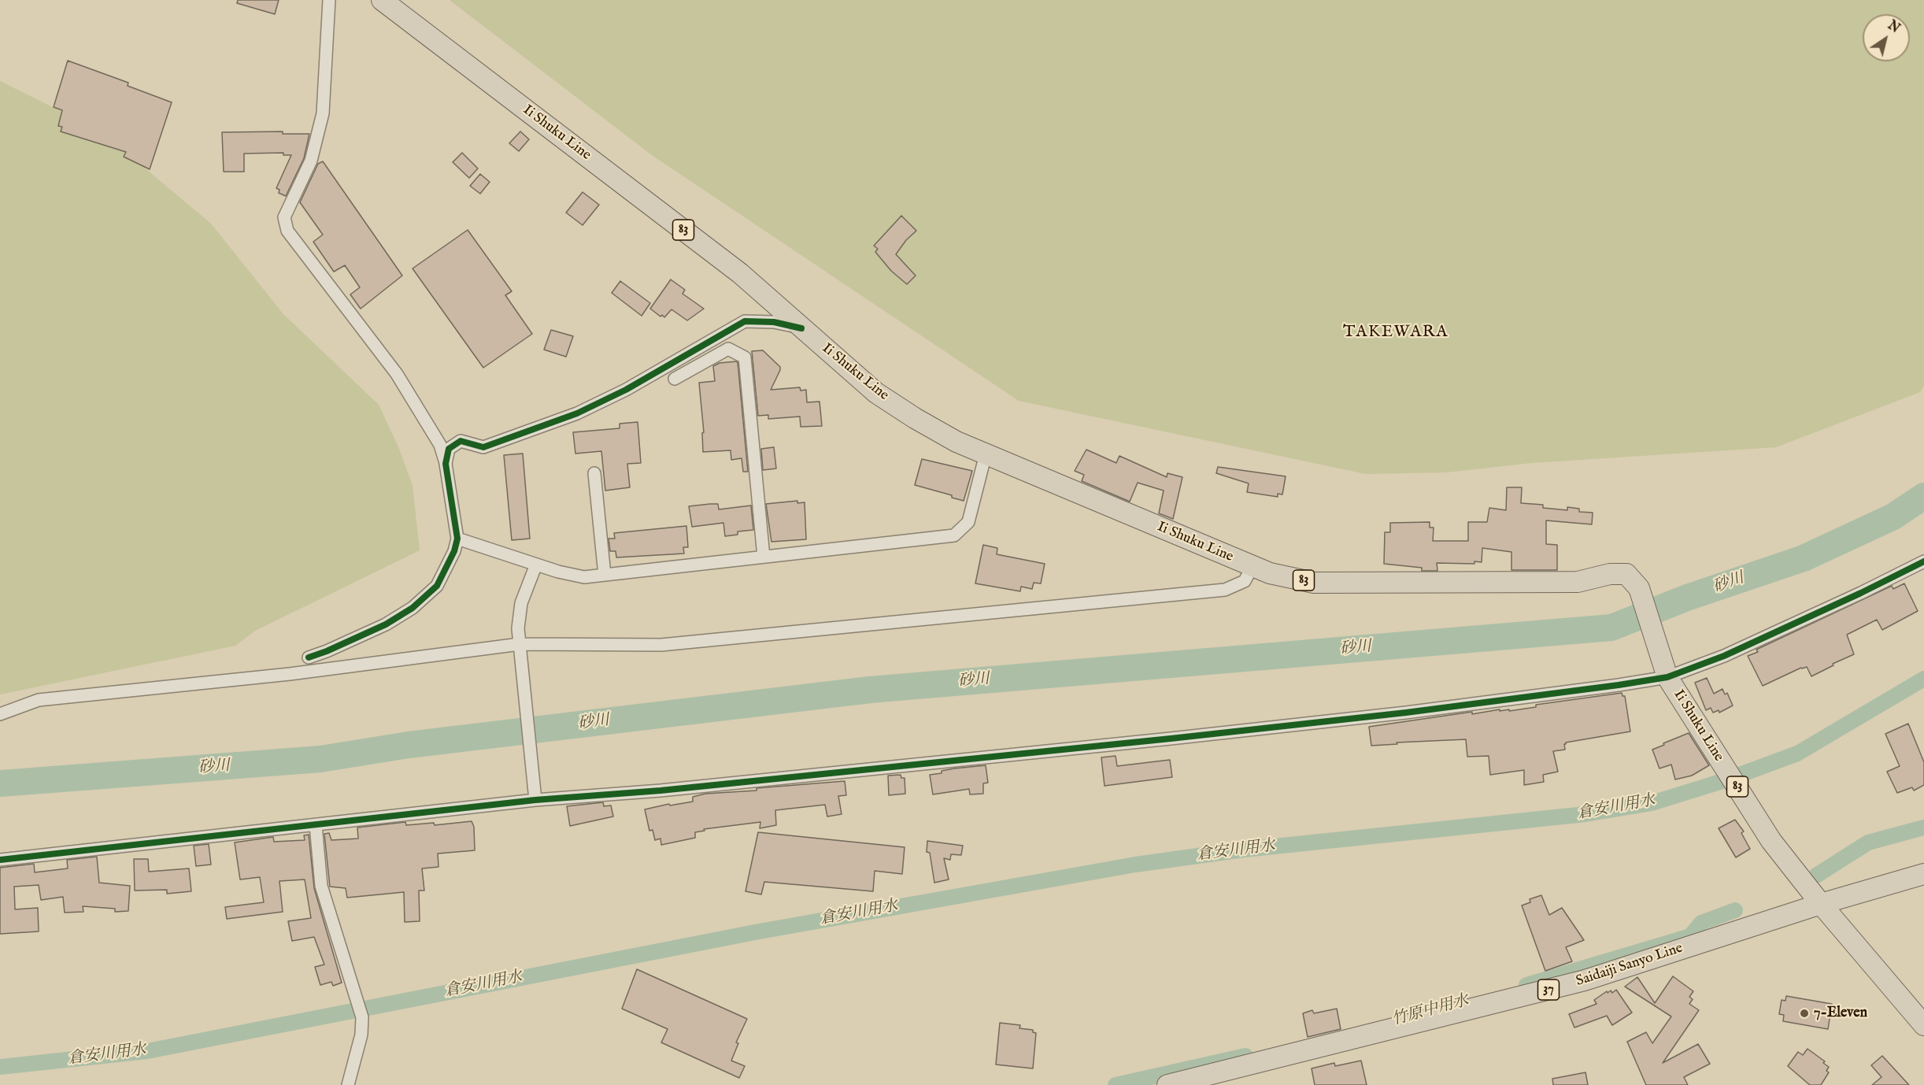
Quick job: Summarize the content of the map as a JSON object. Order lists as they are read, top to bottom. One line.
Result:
{"streets":{"main road":["Ii Shuku Line","83","Saidaiji Sanyo Line","37"]},"crossings":[["Ii Shuku Line","Saidaiji Sanyo Line"]],"districts":["TAKEWARA"],"water":["砂川","倉安川用水","竹原中用水"],"places":["7-Eleven"],"north":"top right"}
